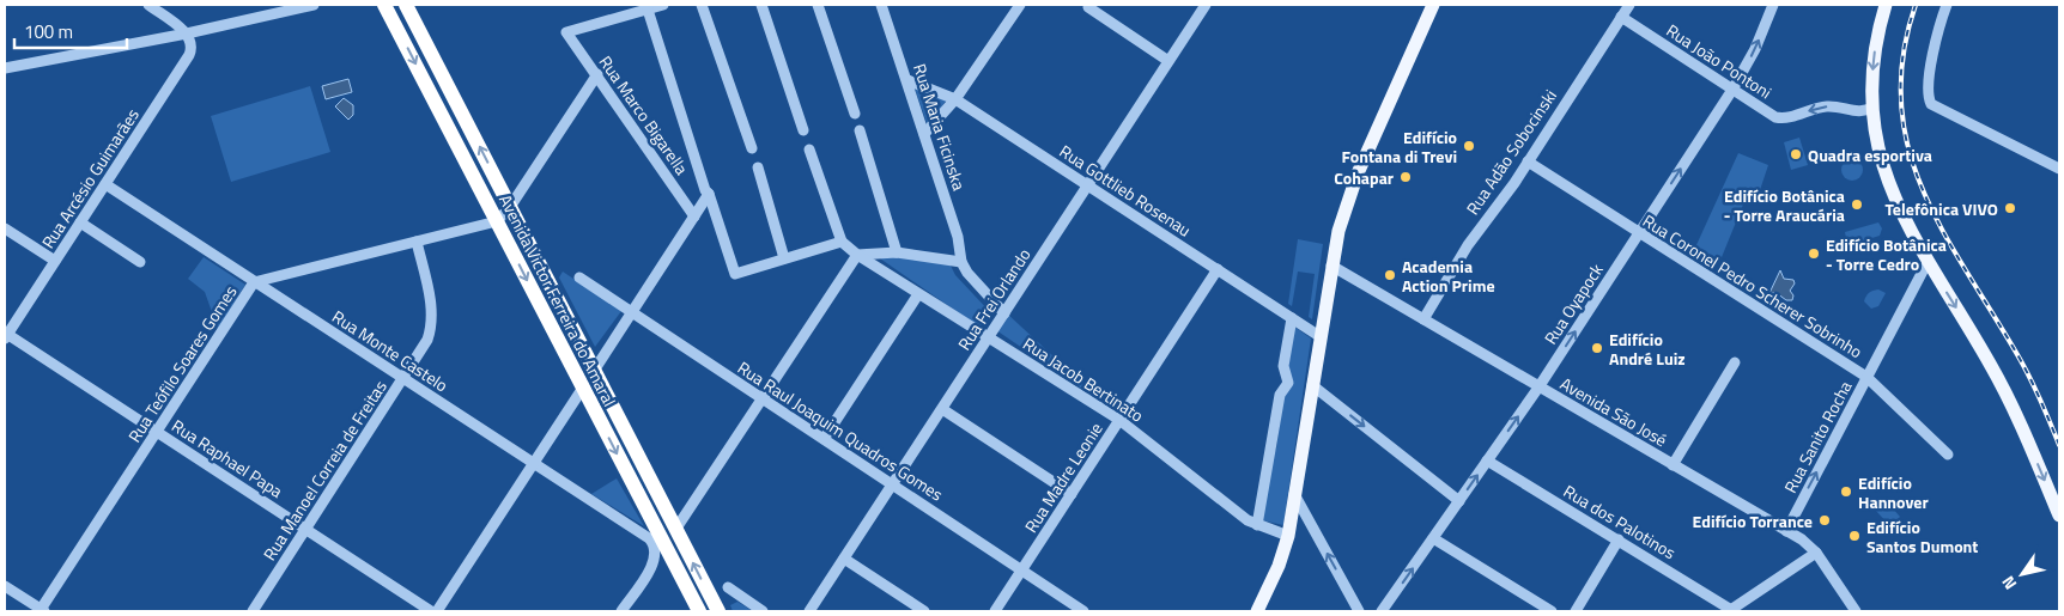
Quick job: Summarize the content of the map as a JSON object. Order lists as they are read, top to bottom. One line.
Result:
{"streets":{"highway":["Avenida Victor Ferreira do Amaral"],"street":["Rua João Pontoni","Rua Marco Bigarella","Rua Maria Ficinska","Rua Adão Sobocinski","Rua Arcésio Guimarães","Rua Gottlieb Rosenau","Rua Coronel Pedro Scherer Sobrinho","Rua Frei Orlando","Rua Oyapock","Rua Monte Castelo","Rua Teófilo Soares Gomes","Rua Jacob Bertinato","Avenida São José","Rua Raul Joaquim Quadros Gomes","Rua Sanito Rocha","Rua Raphael Papa","Rua Manoel Correia de Freitas","Rua Madre Leonie","Rua dos Palotinos"]},"crossings":[["Rua João Pontoni","Rua Adão Sobocinski"],["Rua João Pontoni","Rua Oyapock"],["Rua Maria Ficinska","Rua Gottlieb Rosenau"],["Rua Adão Sobocinski","Rua Coronel Pedro Scherer Sobrinho"],["Rua Adão Sobocinski","Avenida São José"],["Rua Arcésio Guimarães","Rua Monte Castelo"],["Rua Arcésio Guimarães","Rua Raphael Papa"],["Rua Gottlieb Rosenau","Rua Frei Orlando"],["Rua Gottlieb Rosenau","Rua Madre Leonie"],["Rua Coronel Pedro Scherer Sobrinho","Rua Oyapock"],["Rua Coronel Pedro Scherer Sobrinho","Rua Sanito Rocha"],["Rua Frei Orlando","Rua Jacob Bertinato"],["Rua Frei Orlando","Rua Raul Joaquim Quadros Gomes"],["Avenida Victor Ferreira do Amaral","Rua Teófilo Soares Gomes"],["Rua Oyapock","Avenida São José"],["Rua Oyapock","Rua dos Palotinos"],["Rua Monte Castelo","Rua Teófilo Soares Gomes"],["Rua Monte Castelo","Rua Manoel Correia de Freitas"],["Rua Teófilo Soares Gomes","Rua Raphael Papa"],["Rua Teófilo Soares Gomes","Rua Manoel Correia de Freitas"],["Rua Jacob Bertinato","Rua Madre Leonie"],["Avenida São José","Rua Sanito Rocha"],["Rua Raul Joaquim Quadros Gomes","Rua Madre Leonie"],["Rua Raphael Papa","Rua Manoel Correia de Freitas"]],"one_way":["Rua João Pontoni","Rua Oyapock","Rua Sanito Rocha"],"places":["Edifício Fontana di Trevi","Quadra esportiva","Cohapar","Edifício Botânica - Torre Araucária","Telefônica VIVO","Edifício Botânica - Torre Cedro","Academia Action Prime","Edifício André Luiz","Edifício Hannover","Edifício Torrance","Edifício Santos Dumont"],"scale_bar":"100 m","north":"bottom left"}
